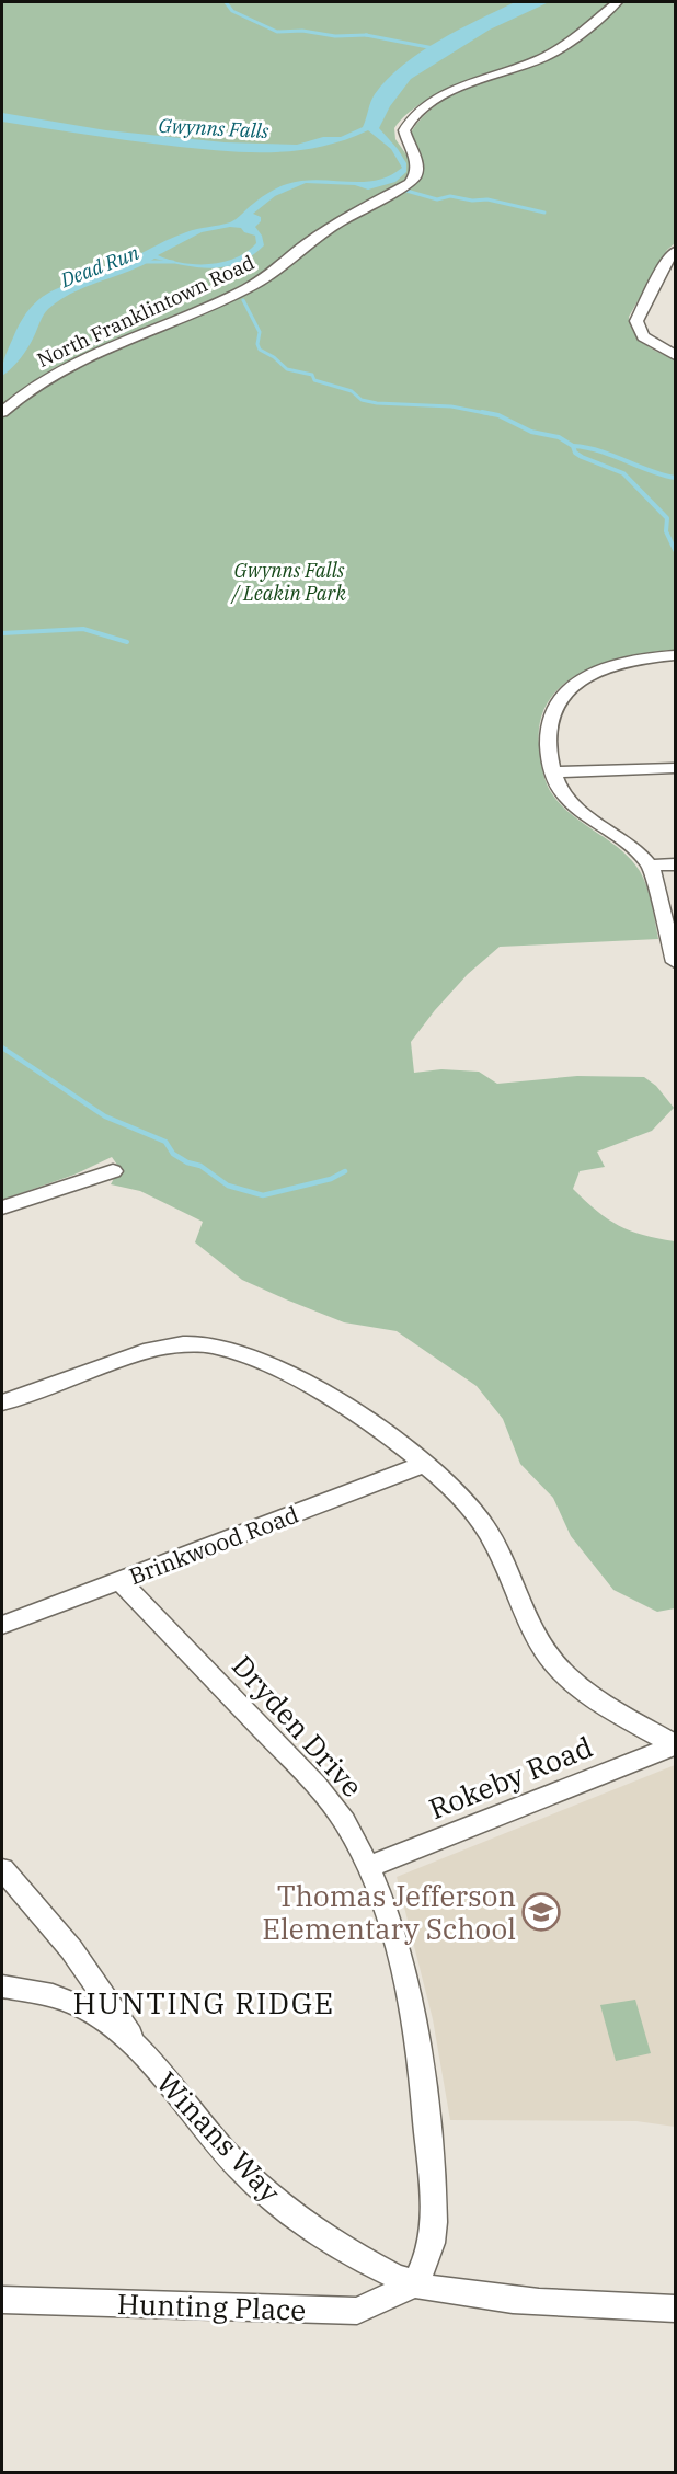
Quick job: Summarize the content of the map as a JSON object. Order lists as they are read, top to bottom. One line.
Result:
{"streets":{"street":["North Franklintown Road","Brinkwood Road","Dryden Drive","Rokeby Road","Winans Way","Hunting Place"]},"crossings":[["Brinkwood Road","Dryden Drive"],["Dryden Drive","Rokeby Road"],["Dryden Drive","Winans Way"],["Dryden Drive","Hunting Place"],["Winans Way","Hunting Place"]],"districts":["HUNTING RIDGE"],"water":["Gwynns Falls","Dead Run"],"parks":["Gwynns Falls / Leakin Park"],"places":{"school or university":["Thomas Jefferson Elementary School"]}}
